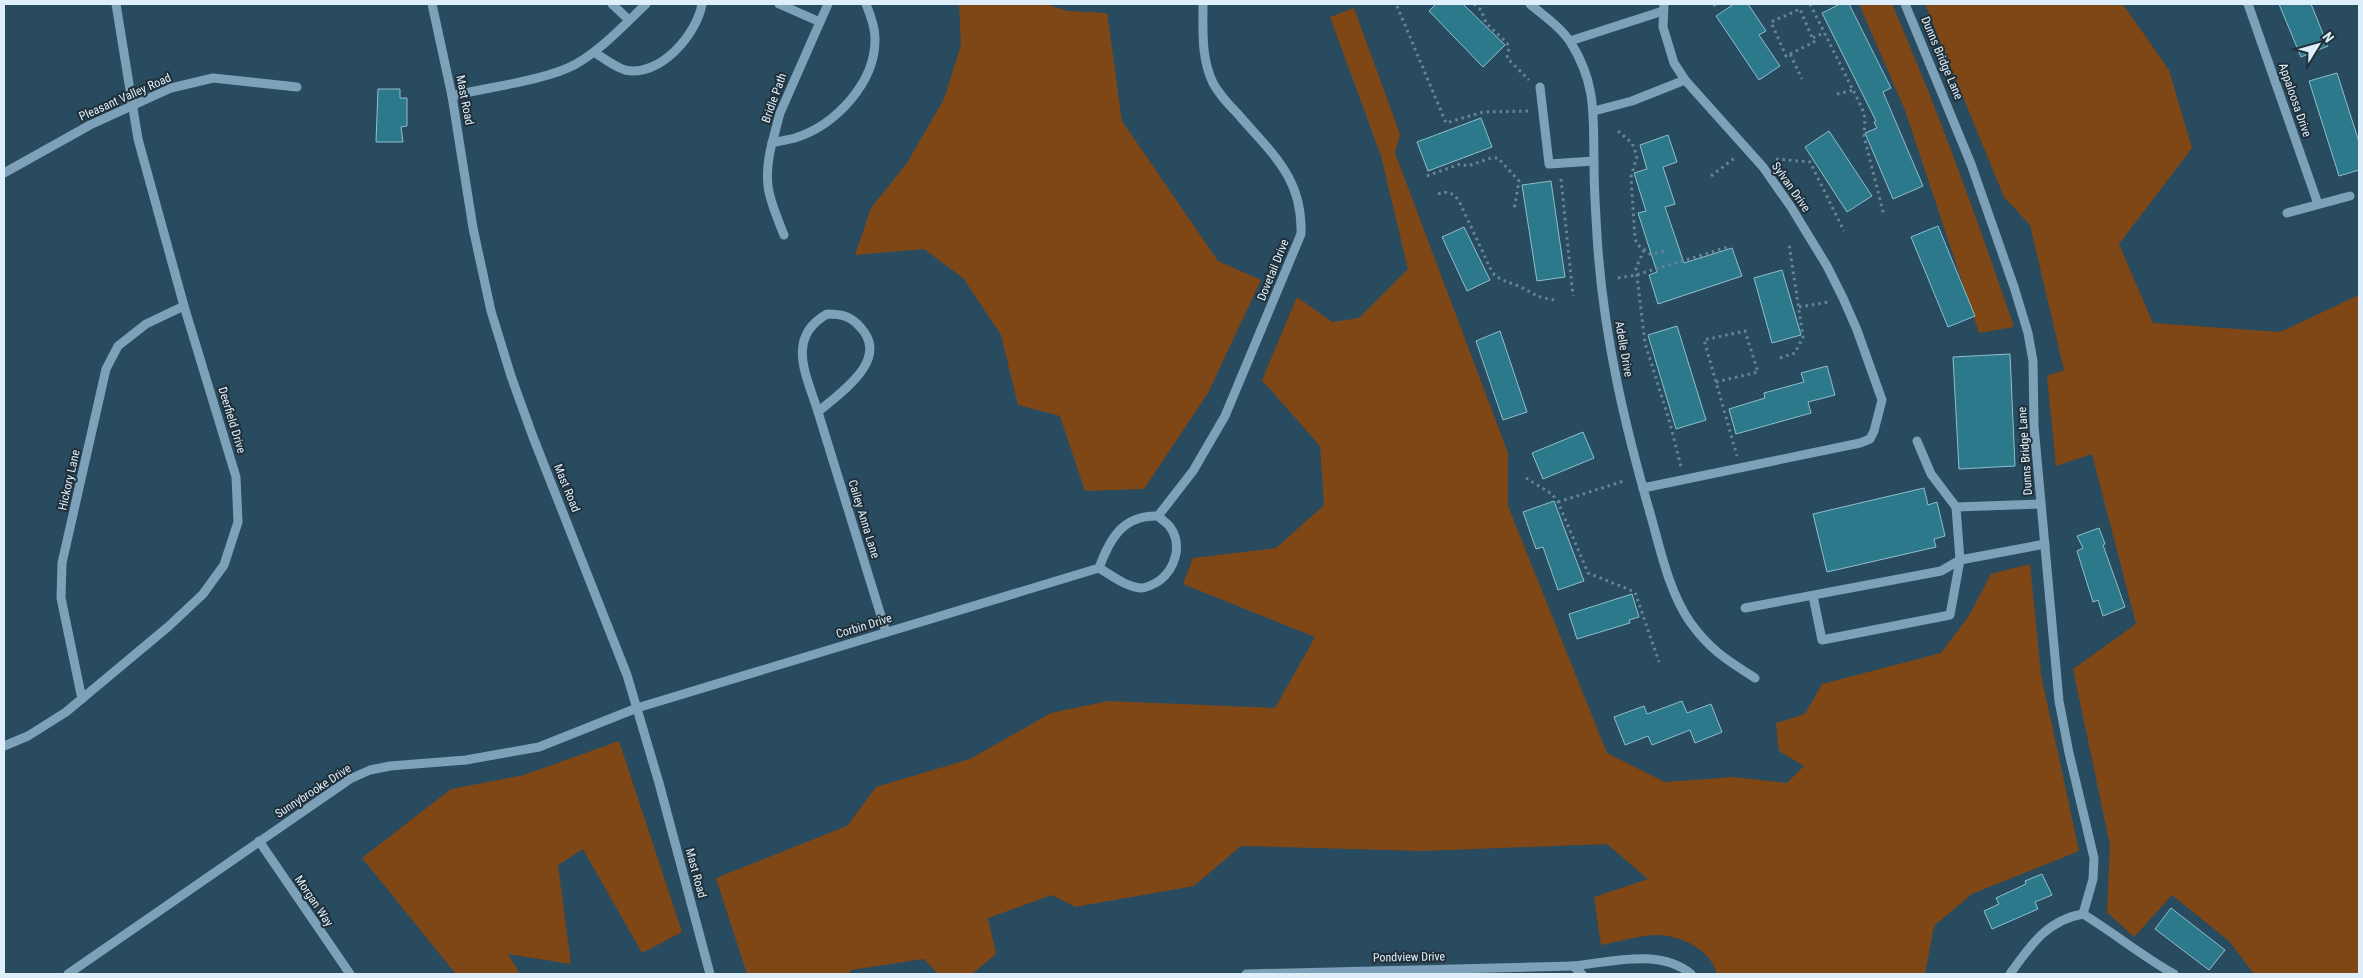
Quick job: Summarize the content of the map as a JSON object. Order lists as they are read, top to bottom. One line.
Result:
{"streets":{"street":["Dunns Bridge Lane","Pleasant Valley Road","Bridle Path","Mast Road","Appaloosa Drive","Sylvan Drive","Dovetail Drive","Adelle Drive","Deerfield Drive","Hickory Lane","Cailey Anna Lane","Corbin Drive","Sunnybrooke Drive","Morgan Way","Pondview Drive"]},"crossings":[["Pleasant Valley Road","Deerfield Drive"],["Mast Road","Corbin Drive"],["Mast Road","Sunnybrooke Drive"],["Dovetail Drive","Corbin Drive"],["Deerfield Drive","Hickory Lane"],["Cailey Anna Lane","Corbin Drive"],["Corbin Drive","Sunnybrooke Drive"],["Sunnybrooke Drive","Morgan Way"]],"north":"top right"}
